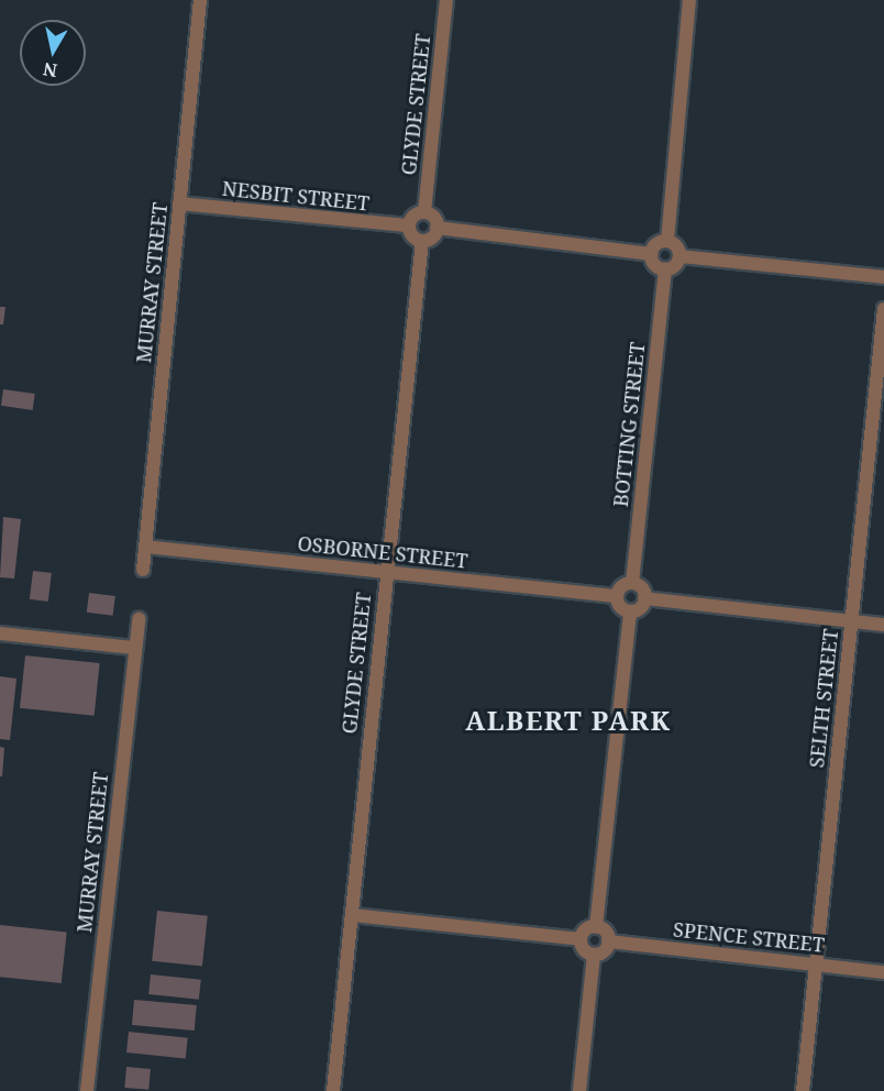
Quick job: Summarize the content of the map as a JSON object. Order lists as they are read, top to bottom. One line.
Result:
{"streets":{"street":["GLYDE STREET","NESBIT STREET","MURRAY STREET","BOTTING STREET","OSBORNE STREET","SELTH STREET","SPENCE STREET"]},"crossings":[["GLYDE STREET","NESBIT STREET"],["GLYDE STREET","OSBORNE STREET"],["NESBIT STREET","MURRAY STREET"],["MURRAY STREET","OSBORNE STREET"],["BOTTING STREET","OSBORNE STREET"],["SELTH STREET","SPENCE STREET"]],"districts":["ALBERT PARK"],"north":"bottom"}
